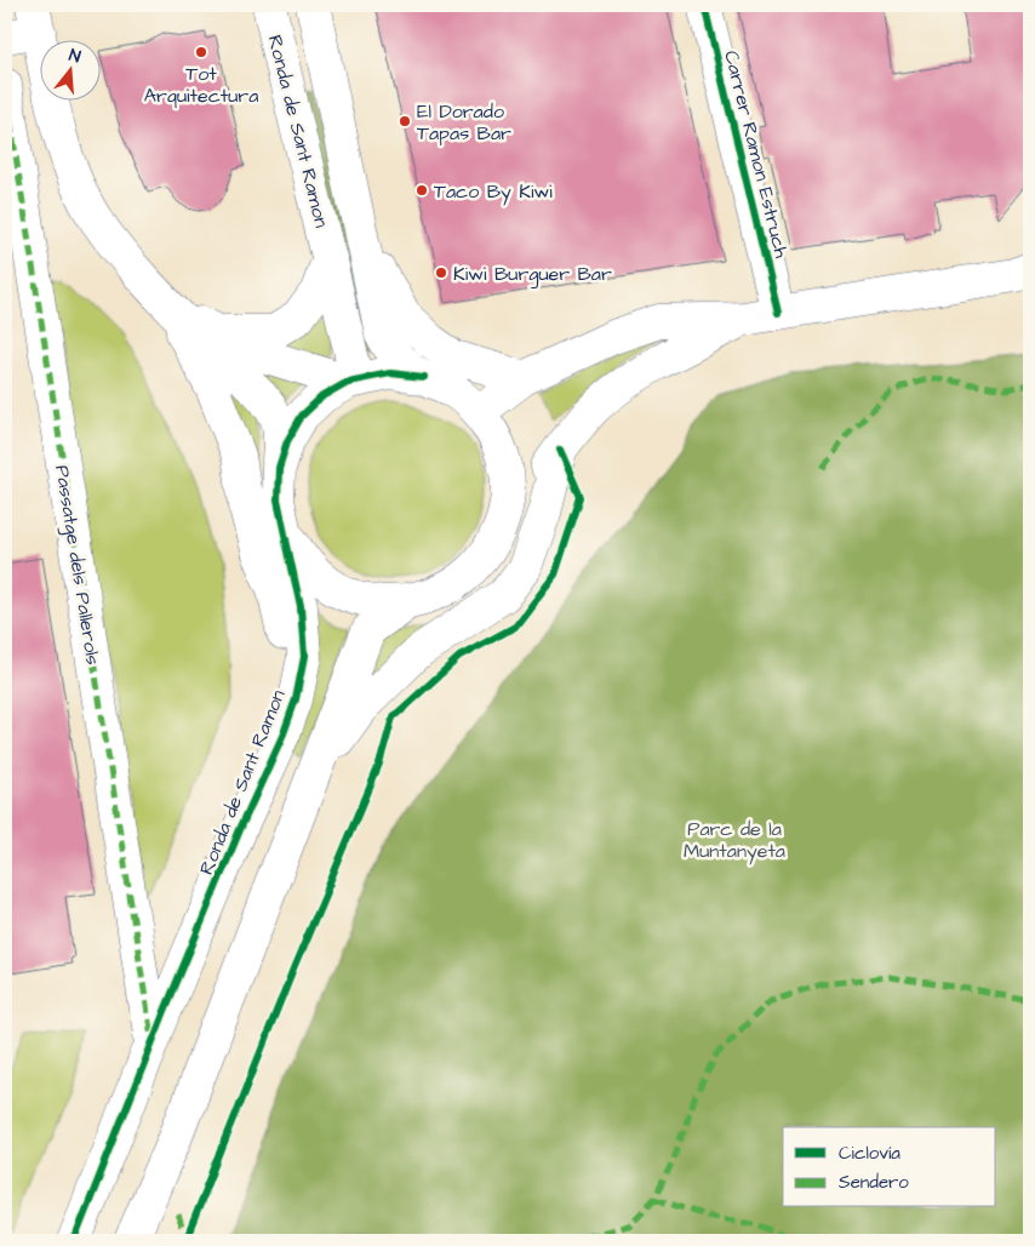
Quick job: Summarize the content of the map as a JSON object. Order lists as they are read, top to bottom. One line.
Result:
{"streets":{"street":["Ronda de Sant Ramon","Carrer Ramon Estruch","Passatge dels Pallerols"]},"crossings":[["Ronda de Sant Ramon","Passatge dels Pallerols"]],"parks":["Parc de la Muntanyeta"],"places":["Tot Arquitectura","El Dorado Tapas Bar","Taco By Kiwi","Kiwi Burguer Bar"],"legend":["Ciclovía","Sendero"],"north":"top"}
